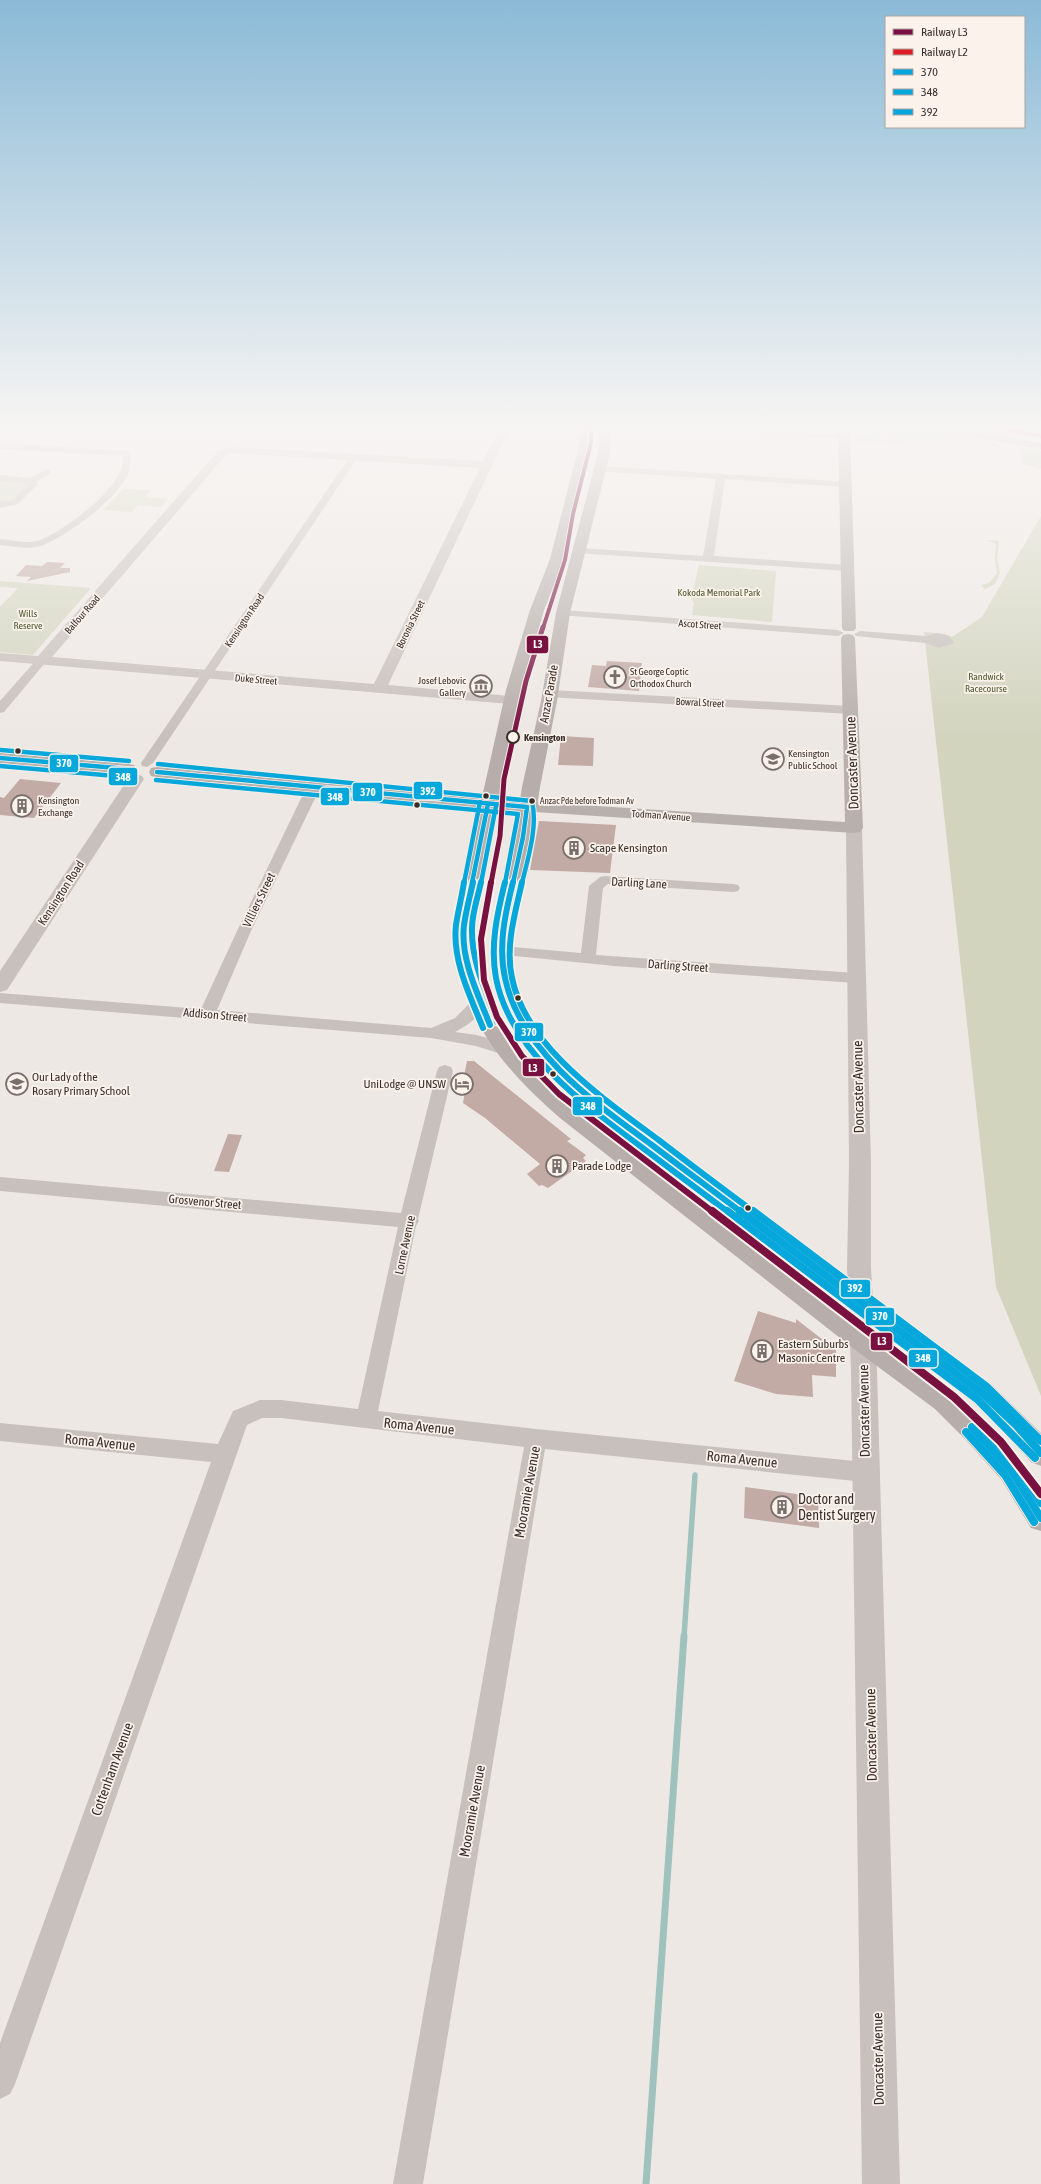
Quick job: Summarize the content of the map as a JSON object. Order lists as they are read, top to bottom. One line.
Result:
{"streets":{"main road":["Anzac Parade","Doncaster Avenue","Todman Avenue"],"street":["Balfour Road","Kensington Road","Boronia Street","Ascot Street","Duke Street","Bowral Street","Darling Lane","Villiers Street","Darling Street","Addison Street","Grosvenor Street","Lorne Avenue","Roma Avenue","Mooramie Avenue","Cottenham Avenue"]},"crossings":[["Balfour Road","Duke Street"],["Kensington Road","Duke Street"],["Kensington Road","Todman Avenue"],["Boronia Street","Duke Street"],["Ascot Street","Anzac Parade"],["Ascot Street","Doncaster Avenue"],["Anzac Parade","Bowral Street"],["Anzac Parade","Doncaster Avenue"],["Anzac Parade","Todman Avenue"],["Anzac Parade","Darling Street"],["Bowral Street","Doncaster Avenue"],["Doncaster Avenue","Todman Avenue"],["Doncaster Avenue","Darling Street"],["Doncaster Avenue","Roma Avenue"],["Todman Avenue","Villiers Street"],["Darling Lane","Darling Street"],["Villiers Street","Addison Street"],["Grosvenor Street","Lorne Avenue"],["Lorne Avenue","Roma Avenue"],["Roma Avenue","Mooramie Avenue"],["Roma Avenue","Cottenham Avenue"]],"parks":["Kokoda Memorial Park","Wills Reserve","Randwick Racecourse"],"places":{"church":["St George Coptic Orthodox Church"],"museum":["Josef Lebovic Gallery"],"other":["Kensington","Anzac Pde before Todman Av"],"school or university":["Kensington Public School","Our Lady of the Rosary Primary School"],"building":["Kensington Exchange","Scape Kensington","Parade Lodge","Eastern Suburbs Masonic Centre","Doctor and Dentist Surgery"],"hotel":["UniLodge @ UNSW"]},"lines":["rail line L3","transit line 392","transit line 370","transit line 348"],"legend":["Railway L3","Railway L2","370","348","392"]}
